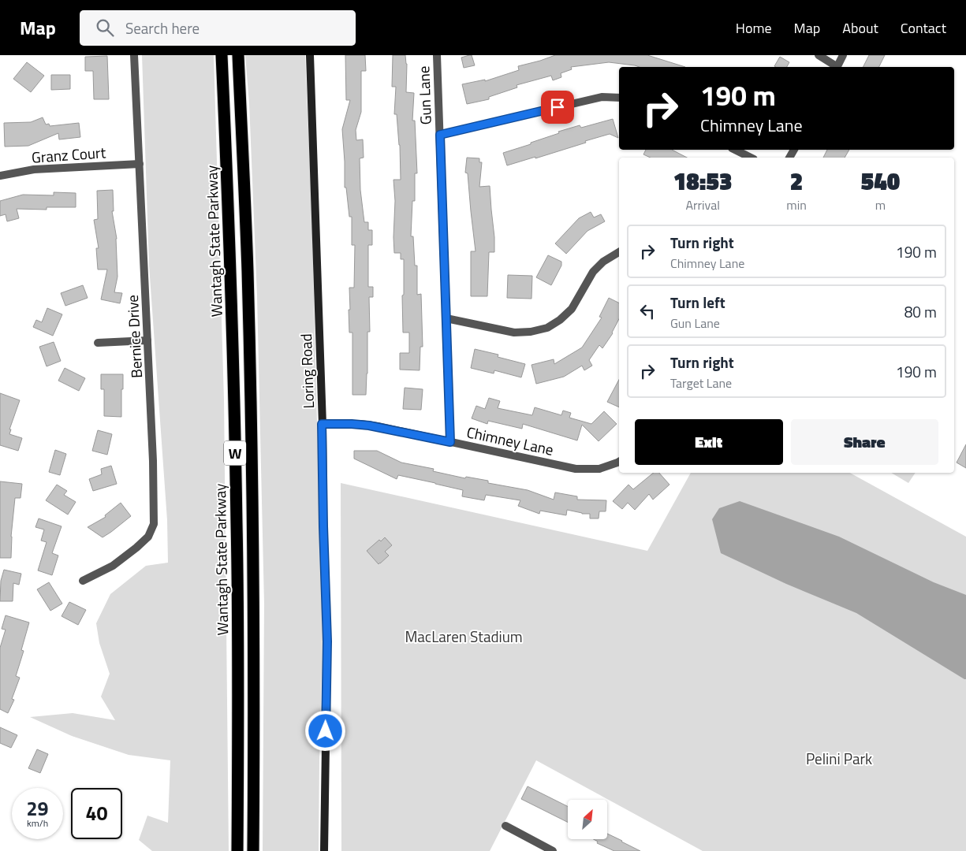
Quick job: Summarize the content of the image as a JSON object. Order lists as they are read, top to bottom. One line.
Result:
{"streets":{"highway":["Wantagh State Parkway","W"],"street":["Gun Lane","Granz Court","Bernice Drive","Loring Road","Chimney Lane"]},"crossings":[["Gun Lane","Chimney Lane"],["Granz Court","Bernice Drive"],["Loring Road","Chimney Lane"]],"parks":["MacLaren Stadium","Pelini Park"],"north":"top right","page":{"header":"Map","search":"Search here","nav":["Home","Map","About","Contact"],"turn":["190 m","Chimney Lane"],"eta":["18:53","Arrival","2","min","540","m"],"list":[{"name":"Turn right","note":"Chimney Lane","value":"190 m"},{"name":"Turn left","note":"Gun Lane","value":"80 m"},{"name":"Turn right","note":"Target Lane","value":"190 m"}],"buttons":["Exit","Share"],"speed":"29 km/h","limit":"40"}}
